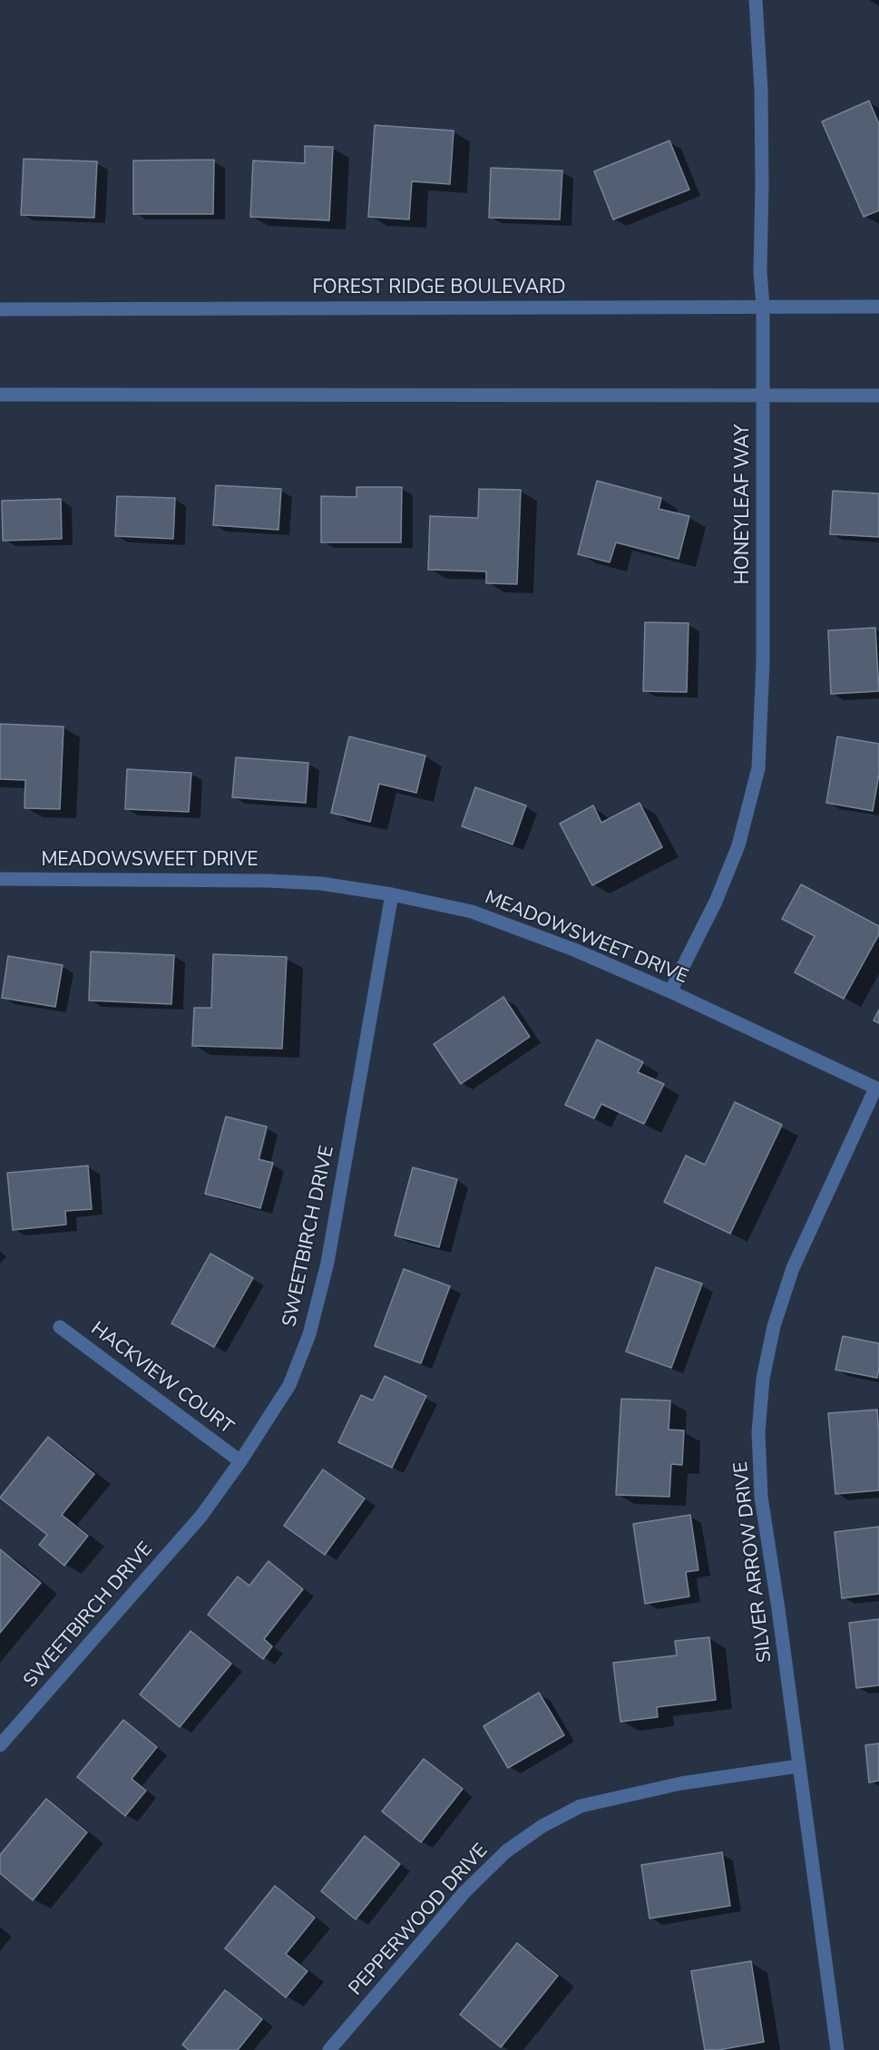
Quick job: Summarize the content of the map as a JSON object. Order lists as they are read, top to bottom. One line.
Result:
{"streets":{"street":["FOREST RIDGE BOULEVARD","HONEYLEAF WAY","MEADOWSWEET DRIVE","SWEETBIRCH DRIVE","HACKVIEW COURT","SILVER ARROW DRIVE","PEPPERWOOD DRIVE"]},"crossings":[["FOREST RIDGE BOULEVARD","HONEYLEAF WAY"],["HONEYLEAF WAY","MEADOWSWEET DRIVE"],["MEADOWSWEET DRIVE","SWEETBIRCH DRIVE"],["MEADOWSWEET DRIVE","SILVER ARROW DRIVE"],["SWEETBIRCH DRIVE","HACKVIEW COURT"],["SILVER ARROW DRIVE","PEPPERWOOD DRIVE"]]}
